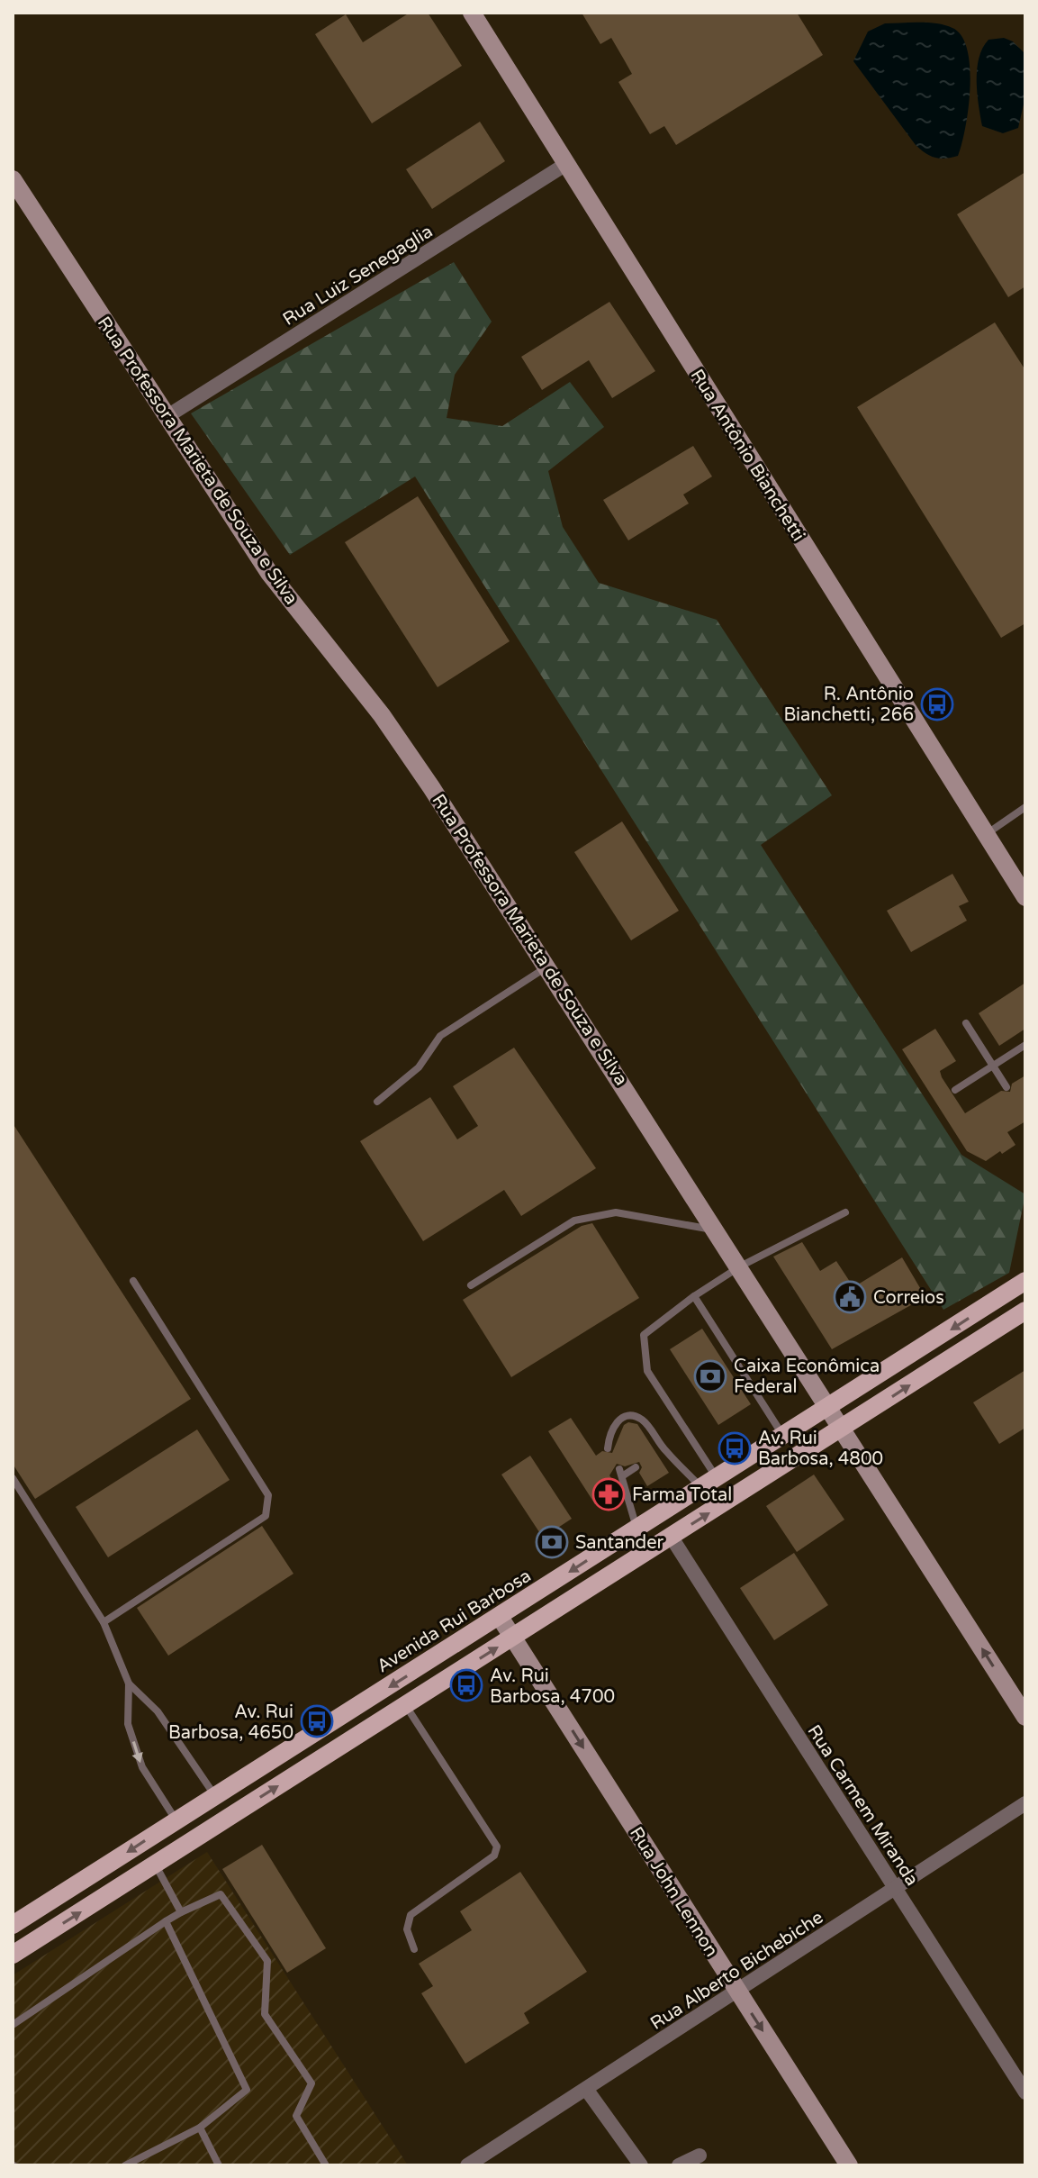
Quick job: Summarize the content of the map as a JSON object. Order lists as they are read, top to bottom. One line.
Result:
{"streets":{"main road":["Avenida Rui Barbosa"],"street":["Rua Luiz Senegaglia","Rua Antônio Bianchetti","Rua Professora Marieta de Souza e Silva","Rua Carmem Miranda","Rua John Lennon","Rua Alberto Bichebiche"]},"crossings":[["Rua Luiz Senegaglia","Rua Antônio Bianchetti"],["Rua Luiz Senegaglia","Rua Professora Marieta de Souza e Silva"],["Rua Professora Marieta de Souza e Silva","Avenida Rui Barbosa"],["Avenida Rui Barbosa","Rua John Lennon"],["Rua Carmem Miranda","Rua Alberto Bichebiche"],["Rua John Lennon","Rua Alberto Bichebiche"]],"one_way":["Rua John Lennon"],"places":{"bus stop":["R. Antônio Bianchetti, 266","Av. Rui Barbosa, 4800","Av. Rui Barbosa, 4700","Av. Rui Barbosa, 4650"],"public building":["Correios"],"bank":["Caixa Econômica Federal","Santander"],"pharmacy":["Farma Total"]}}
